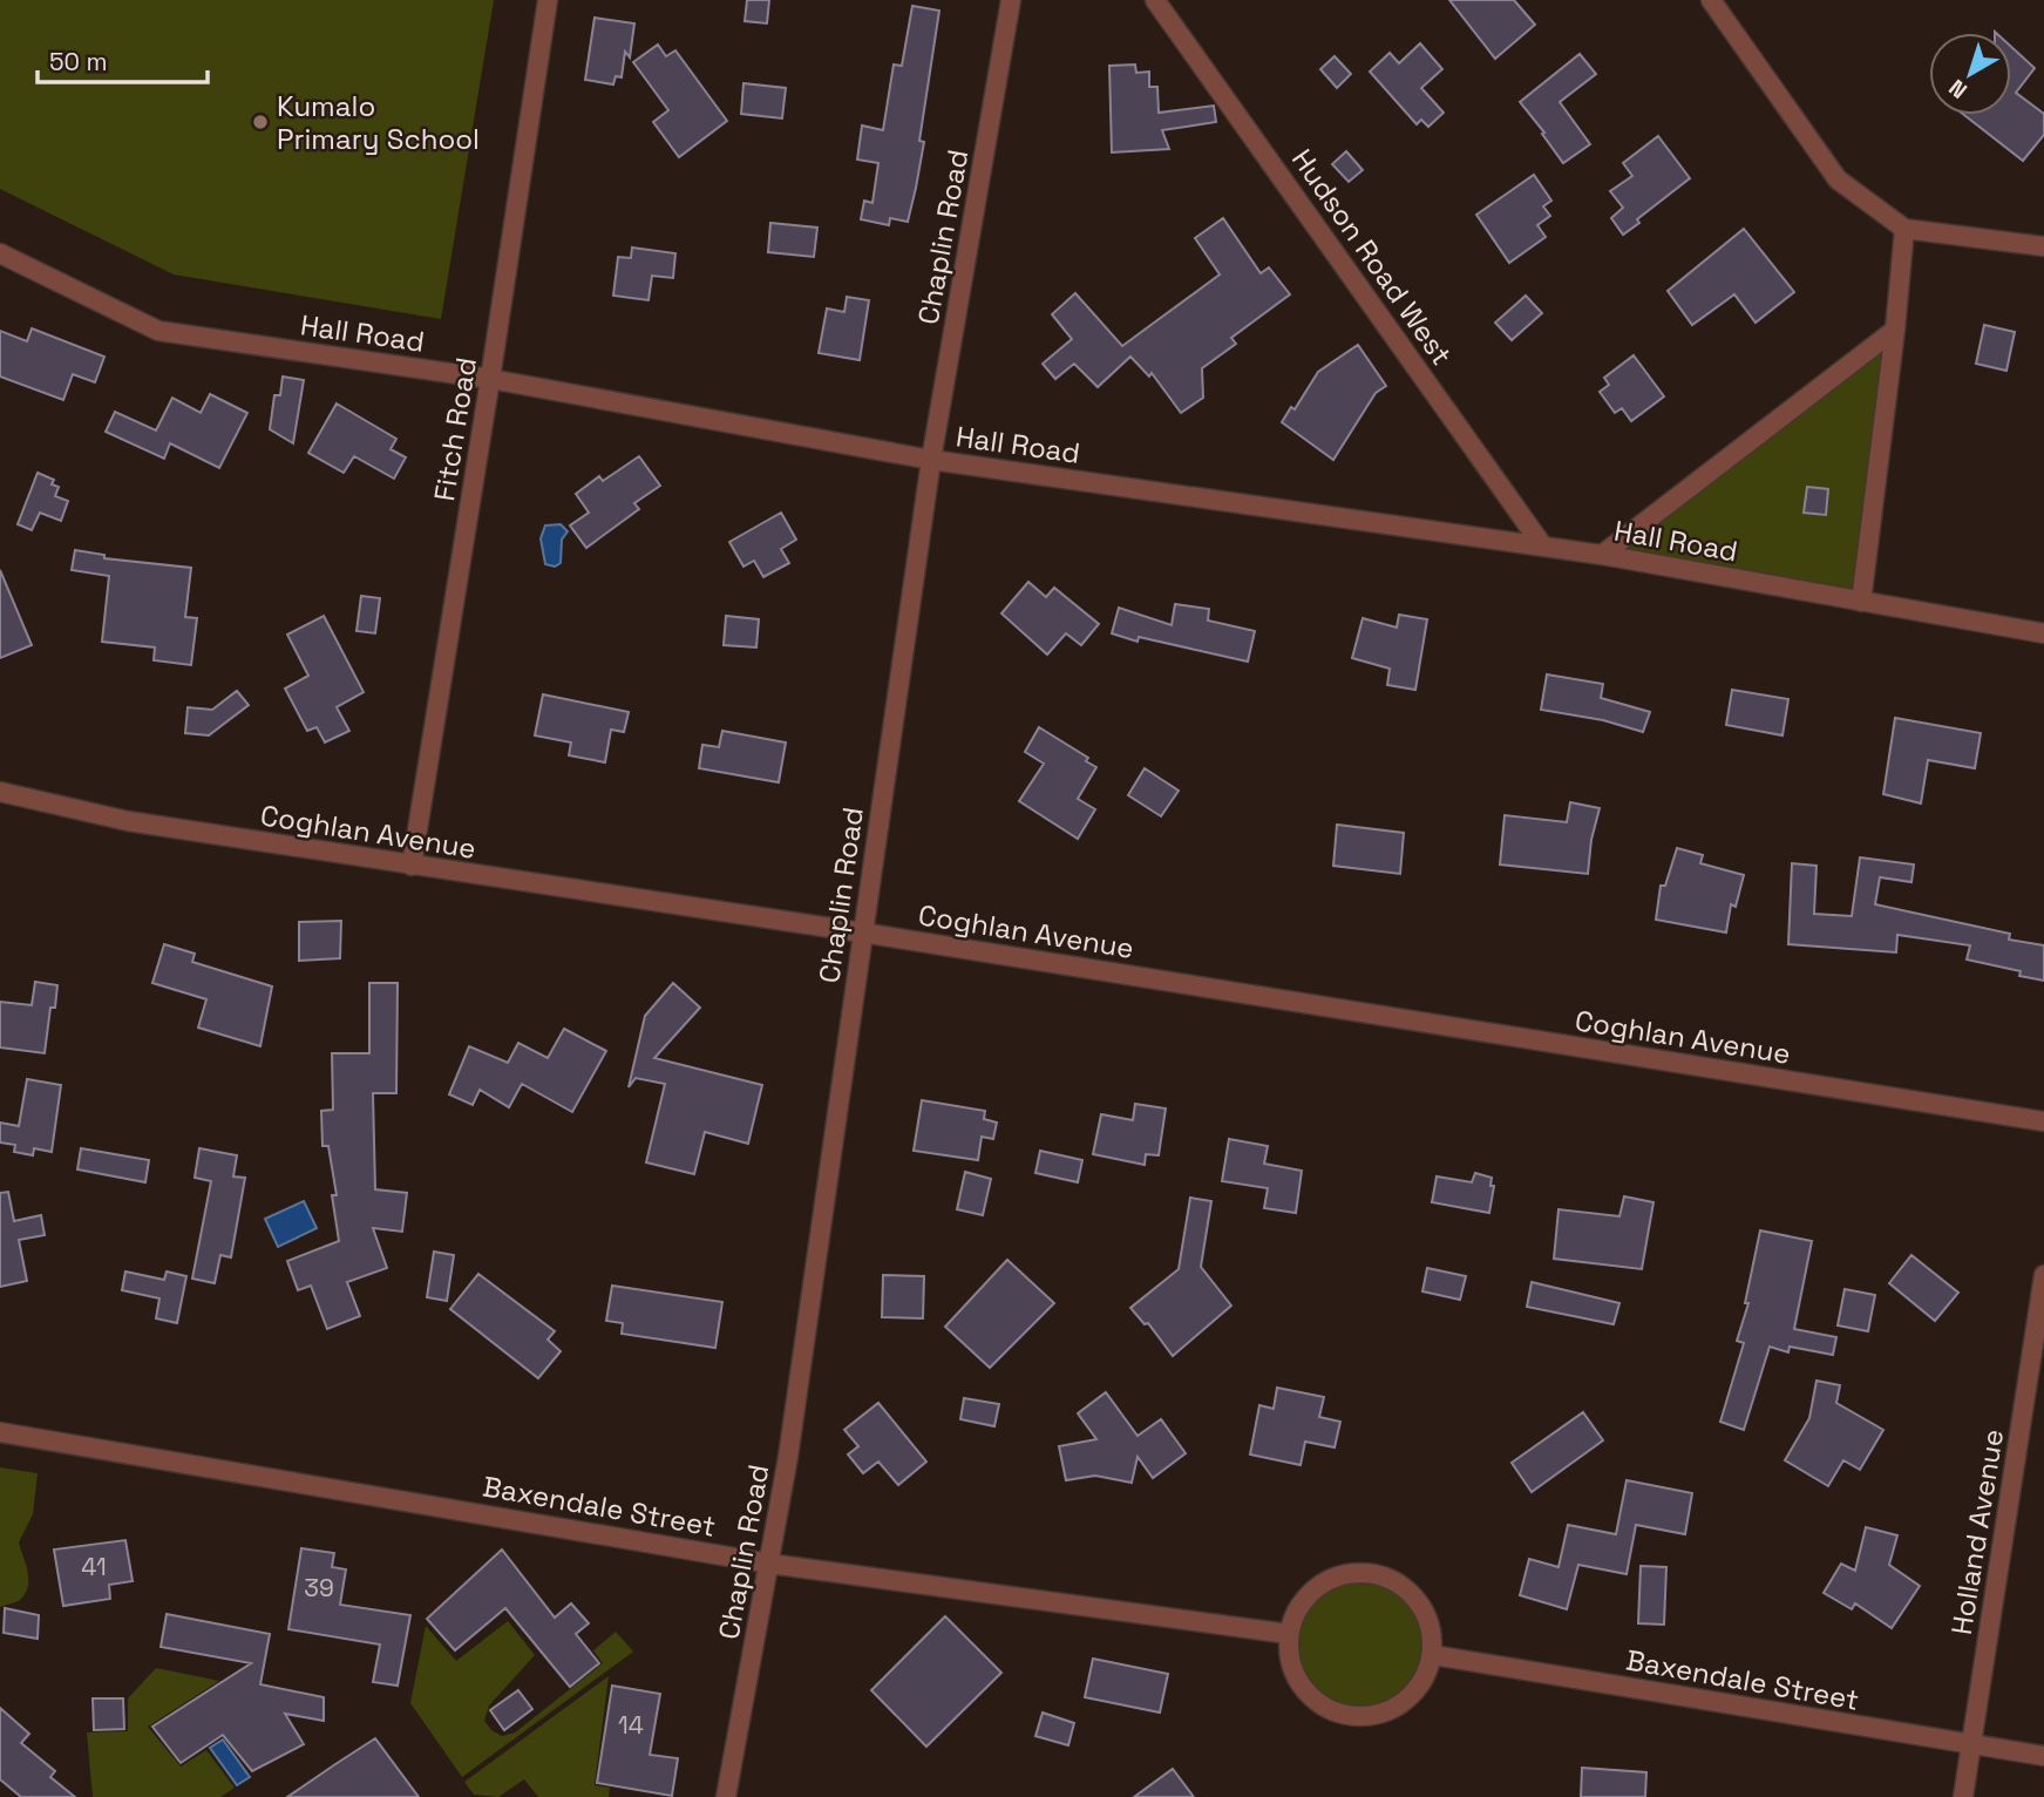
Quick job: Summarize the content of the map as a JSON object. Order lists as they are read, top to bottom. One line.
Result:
{"streets":{"street":["Chaplin Road","Hudson Road West","Hall Road","Fitch Road","Coghlan Avenue","Baxendale Street","Holland Avenue"]},"crossings":[["Chaplin Road","Hall Road"],["Chaplin Road","Coghlan Avenue"],["Chaplin Road","Baxendale Street"],["Hudson Road West","Hall Road"],["Hall Road","Fitch Road"],["Fitch Road","Coghlan Avenue"],["Baxendale Street","Holland Avenue"]],"places":["Kumalo Primary School"],"house_numbers":["41","39","14"],"scale_bar":"50 m","north":"bottom left"}
